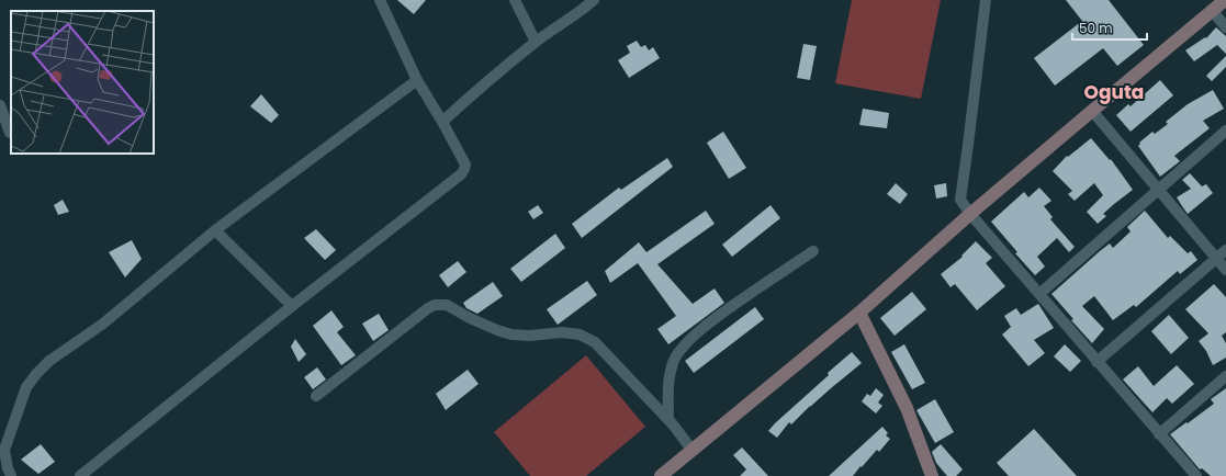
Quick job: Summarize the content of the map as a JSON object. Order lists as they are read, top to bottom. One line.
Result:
{"districts":["Oguta"],"scale_bar":"50 m"}
